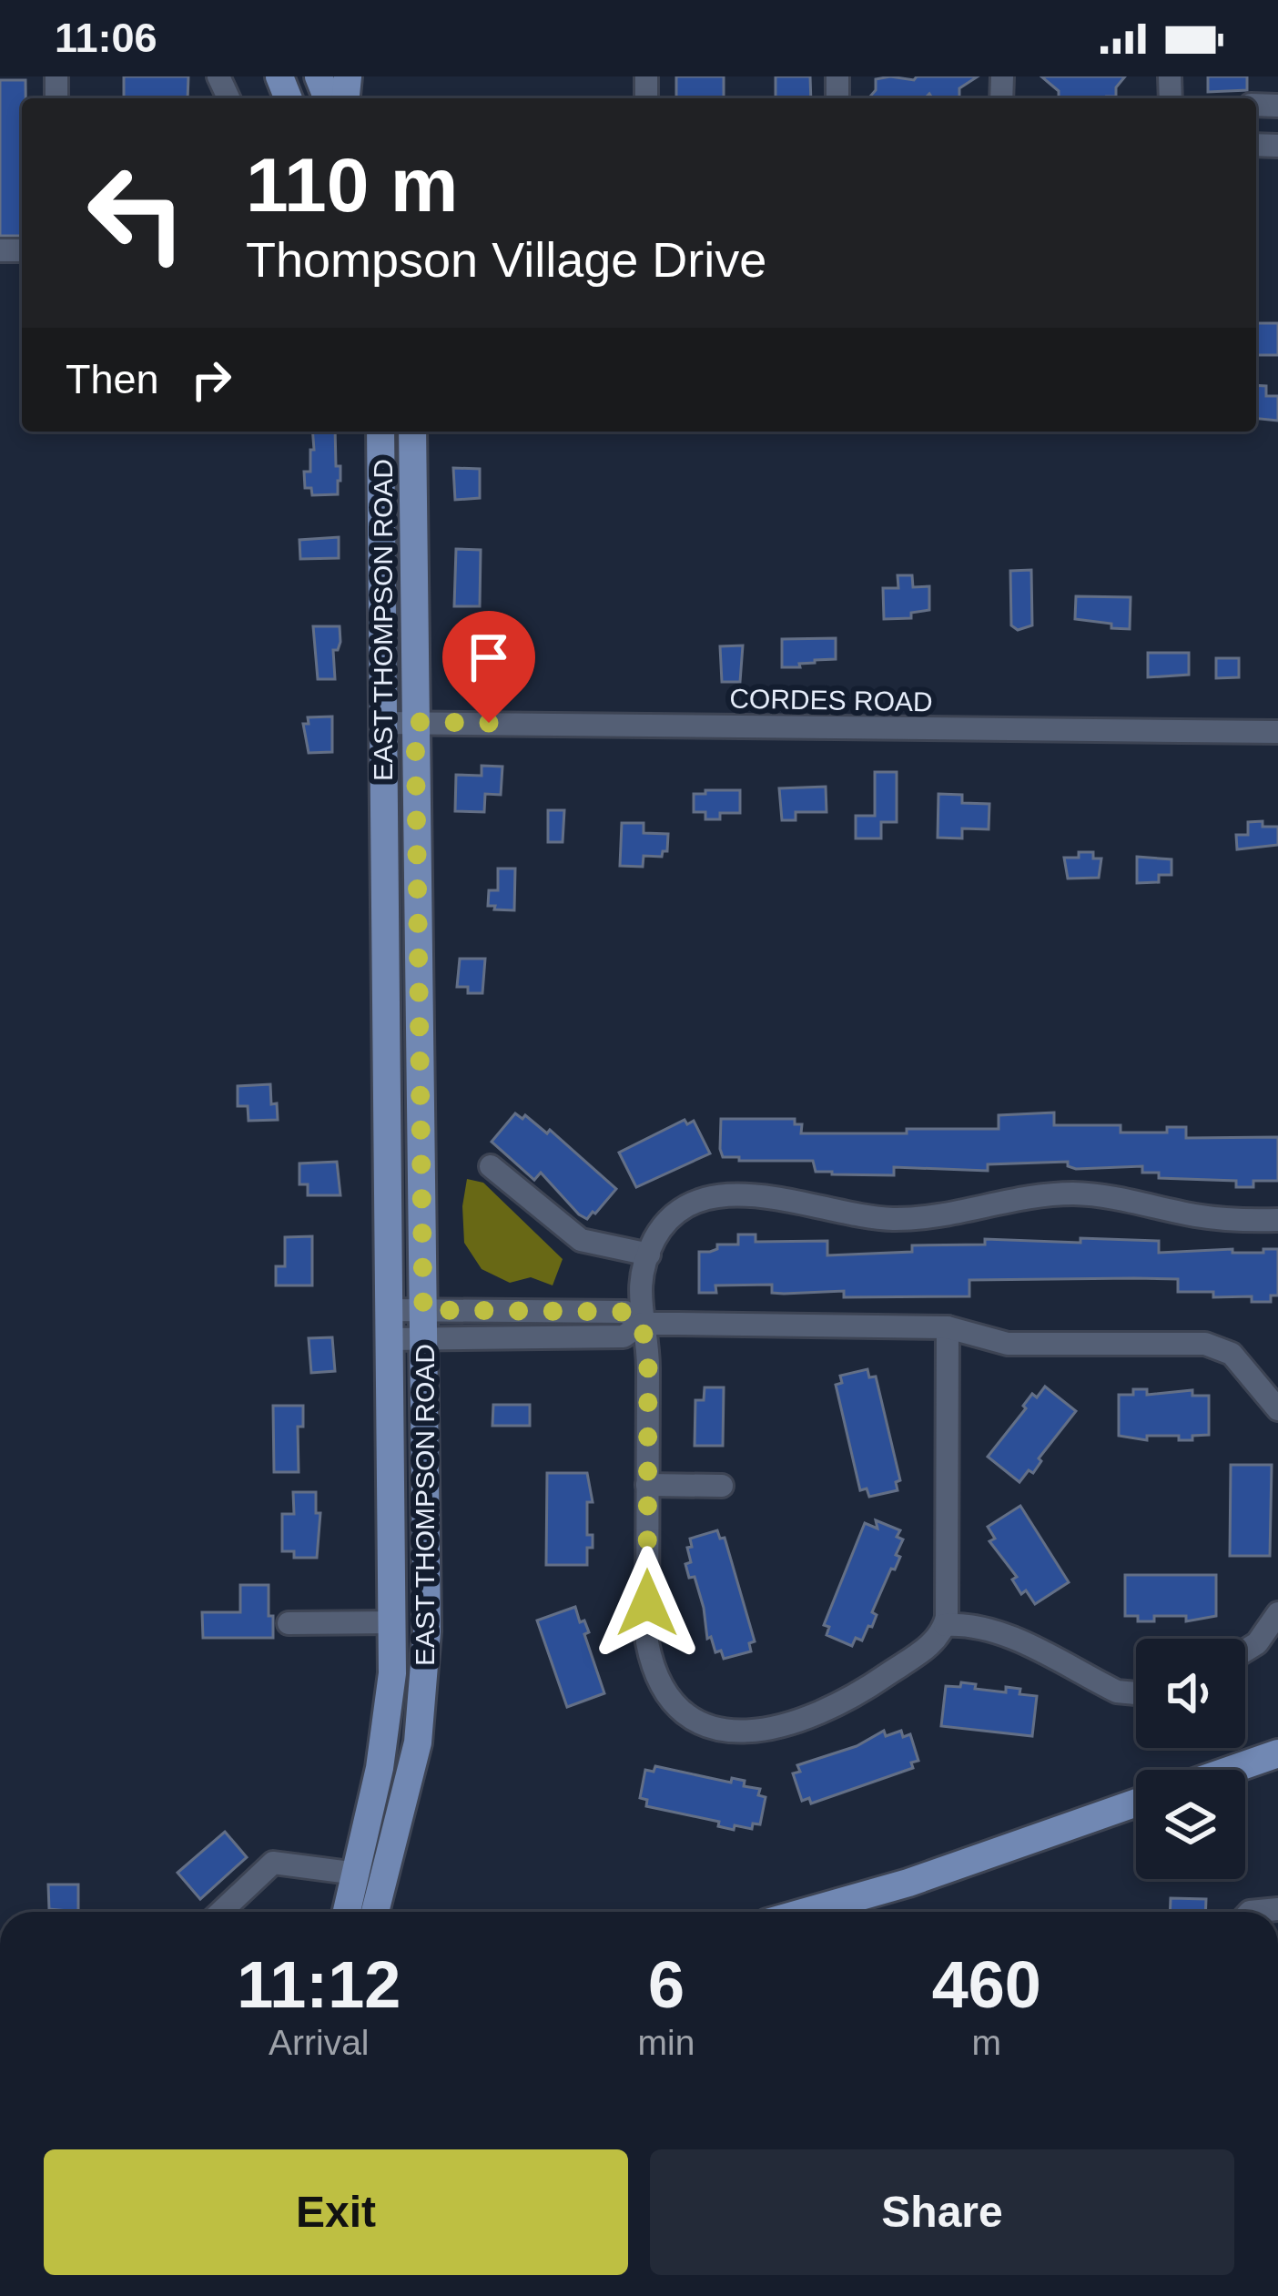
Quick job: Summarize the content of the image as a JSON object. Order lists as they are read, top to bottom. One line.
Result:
{"streets":{"main road":["EAST THOMPSON ROAD"],"street":["CORDES ROAD"]},"crossings":[["EAST THOMPSON ROAD","CORDES ROAD"]],"page":{"status":"11:06","turn":["110 m","Thompson Village Drive"],"then":"Then","eta":["11:12","Arrival","6","min","460","m"],"buttons":["Exit","Share"]}}
